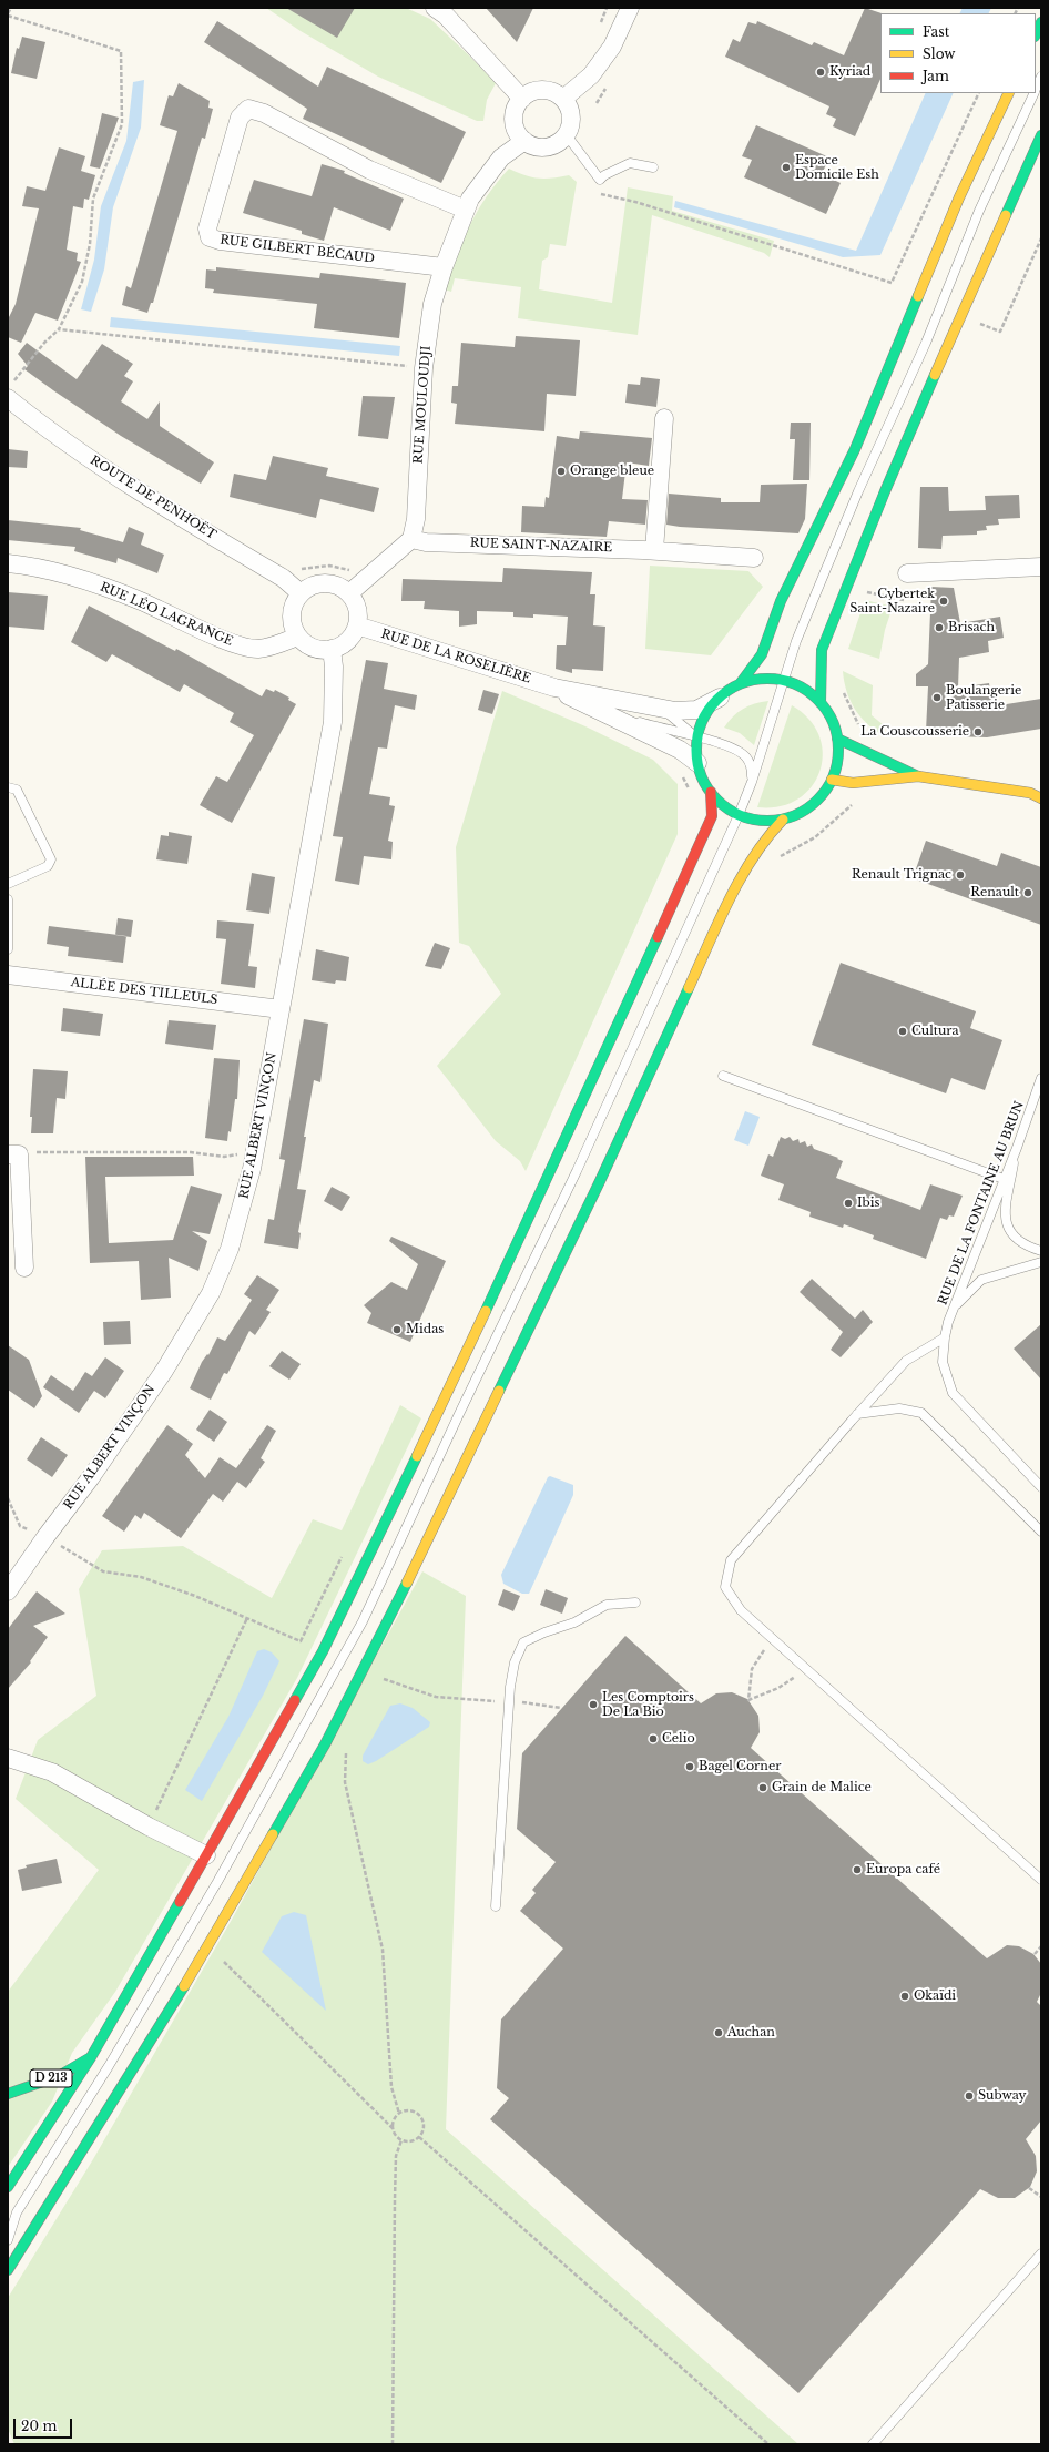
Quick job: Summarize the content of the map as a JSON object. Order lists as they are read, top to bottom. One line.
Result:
{"streets":{"main road":["D 213"],"street":["RUE GILBERT BÉCAUD","RUE MOULOUDJI","ROUTE DE PENHOËT","RUE SAINT-NAZAIRE","RUE LÉO LAGRANGE","RUE DE LA ROSELIÈRE","ALLÉE DES TILLEULS","RUE ALBERT VINÇON"],"lane":["RUE DE LA FONTAINE AU BRUN"]},"crossings":[["RUE GILBERT BÉCAUD","RUE MOULOUDJI"],["RUE MOULOUDJI","RUE SAINT-NAZAIRE"],["ROUTE DE PENHOËT","RUE LÉO LAGRANGE"],["ROUTE DE PENHOËT","RUE DE LA ROSELIÈRE"],["ROUTE DE PENHOËT","RUE ALBERT VINÇON"],["RUE LÉO LAGRANGE","RUE DE LA ROSELIÈRE"],["RUE LÉO LAGRANGE","RUE ALBERT VINÇON"],["RUE DE LA ROSELIÈRE","RUE ALBERT VINÇON"],["ALLÉE DES TILLEULS","RUE ALBERT VINÇON"]],"places":["Kyriad","Espace Domicile Esh","Orange bleue","Cybertek Saint-Nazaire","Brisach","Boulangerie Patisserie","La Couscousserie","Renault Trignac","Renault","Cultura","Ibis","Midas","Les Comptoirs De La Bio","Celio","Bagel Corner","Grain de Malice","Europa café","Okaïdi","Auchan","Subway"],"legend":["Fast","Slow","Jam"],"scale_bar":"20 m"}
